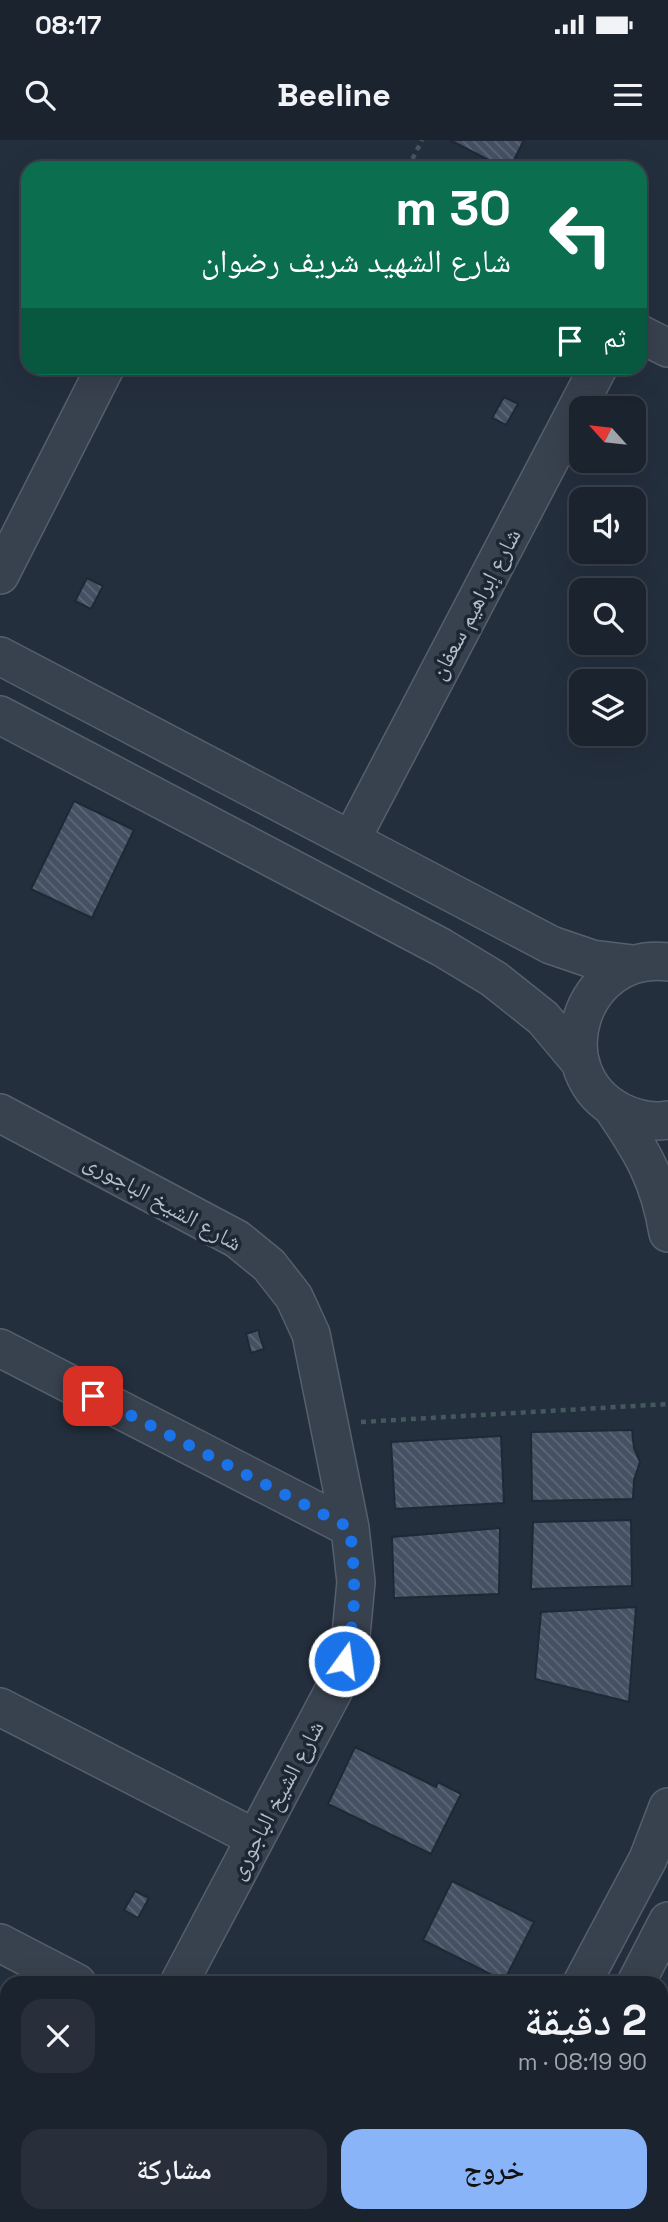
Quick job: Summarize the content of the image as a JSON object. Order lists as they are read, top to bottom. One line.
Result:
{"streets":{"street":["شارع إبراهيم سعفان","شارع الشيخ الباجورى"]},"north":"top left","page":{"status":"08:17","header":"Beeline","turn":["30 m","شارع الشهيد شريف رضوان"],"then":"ثم","heading":["2 دقيقة","90 m · 08:19"],"buttons":["خروج","مشاركة"]}}
